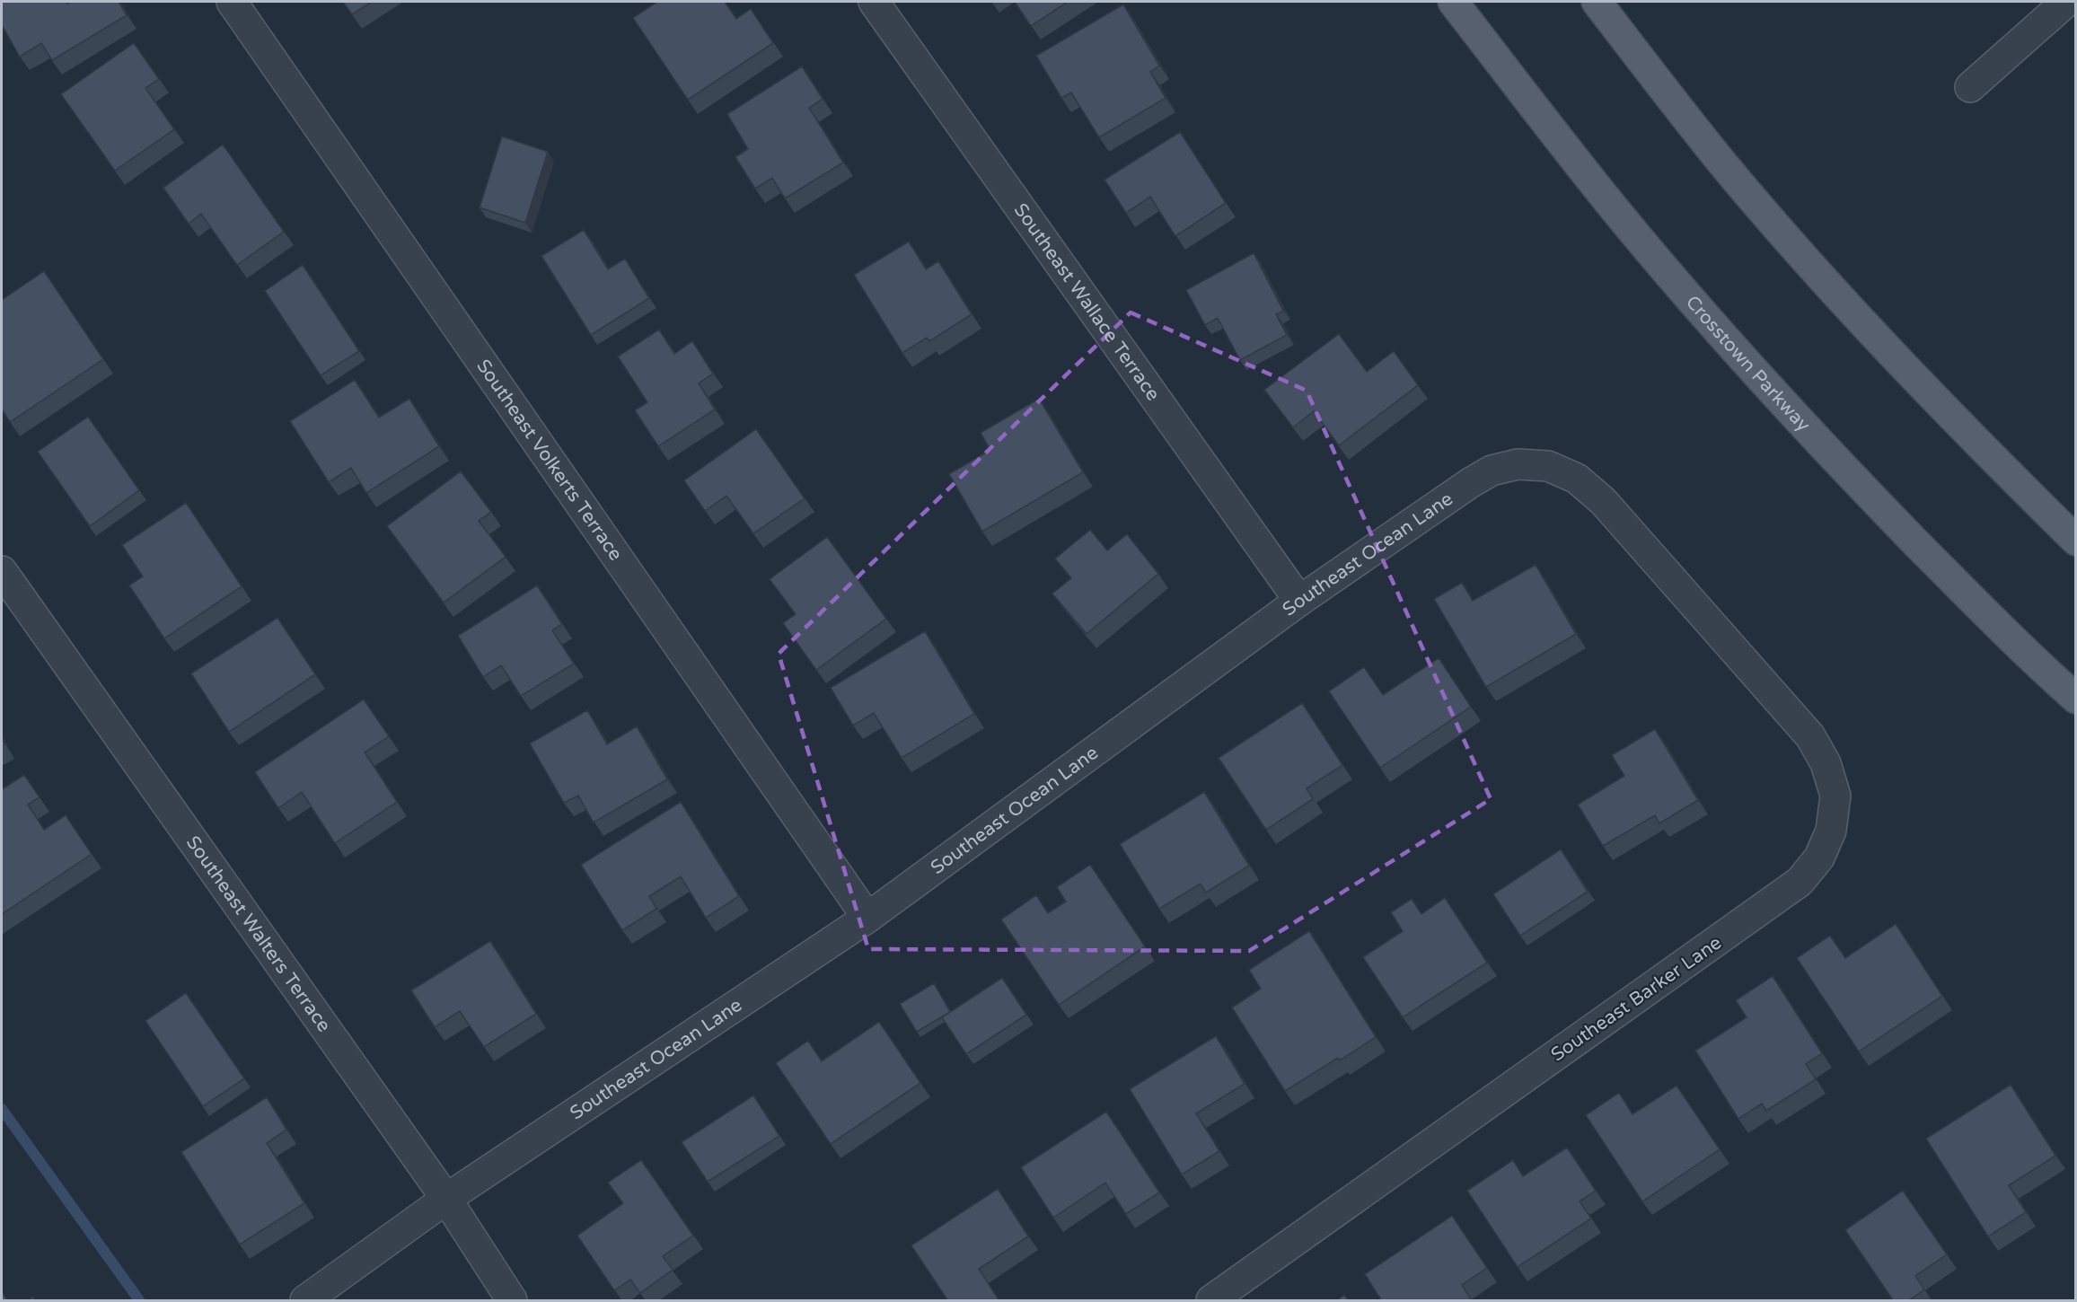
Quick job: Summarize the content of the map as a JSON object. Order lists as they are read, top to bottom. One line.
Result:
{"streets":{"main road":["Crosstown Parkway"],"street":["Southeast Wallace Terrace","Southeast Volkerts Terrace","Southeast Ocean Lane","Southeast Walters Terrace","Southeast Barker Lane"]},"crossings":[["Southeast Wallace Terrace","Southeast Ocean Lane"],["Southeast Volkerts Terrace","Southeast Ocean Lane"],["Southeast Ocean Lane","Southeast Walters Terrace"],["Southeast Ocean Lane","Southeast Barker Lane"]]}
